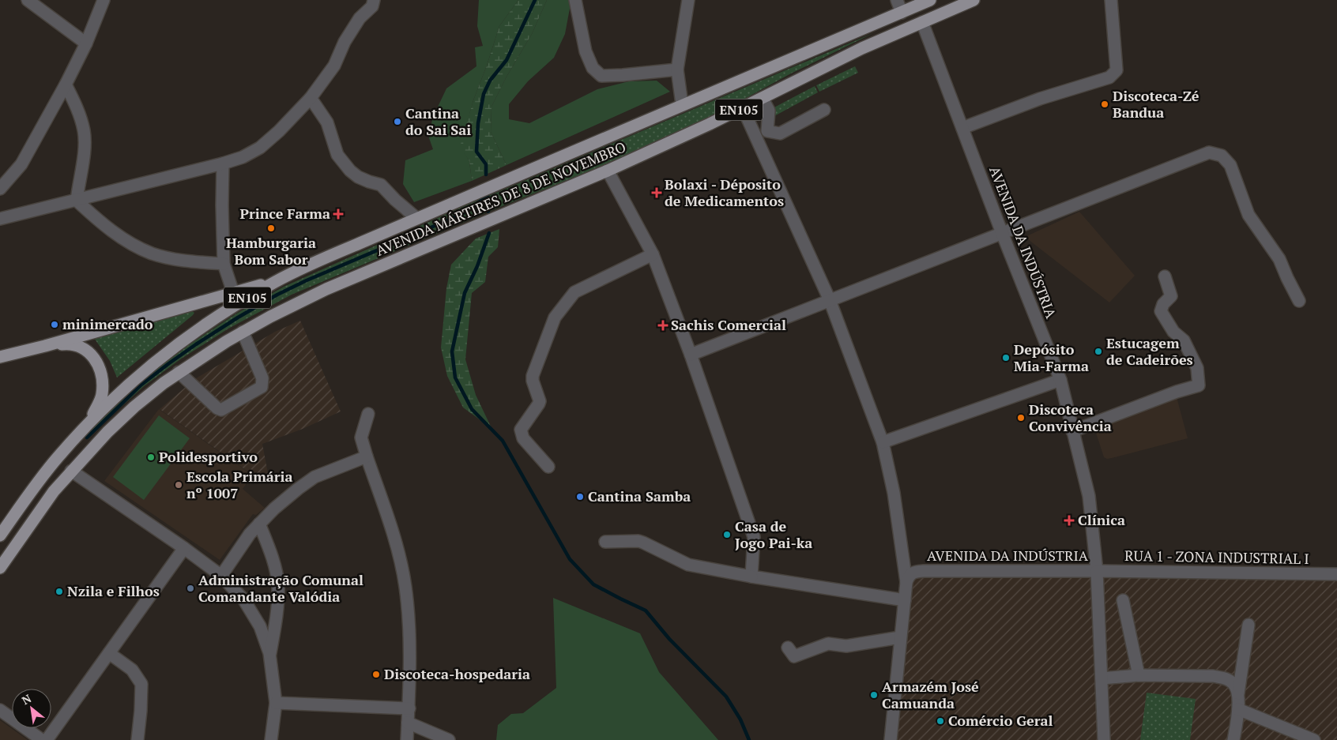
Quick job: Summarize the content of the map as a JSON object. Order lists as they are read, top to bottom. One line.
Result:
{"streets":{"main road":["EN105","AVENIDA MÁRTIRES DE 8 DE NOVEMBRO"],"street":["AVENIDA DA INDÚSTRIA","RUA 1 - ZONA INDUSTRIAL I"]},"crossings":[["EN105","AVENIDA MÁRTIRES DE 8 DE NOVEMBRO"],["AVENIDA MÁRTIRES DE 8 DE NOVEMBRO","AVENIDA DA INDÚSTRIA"],["AVENIDA DA INDÚSTRIA","RUA 1 - ZONA INDUSTRIAL I"]],"places":{"other":["Discoteca-Zé Bandua","Cantina do Sai Sai","Hamburgaria Bom Sabor","minimercado","Estucagem de Cadeirões","Depósito Mia-Farma","Discoteca Convivência","Polidesportivo","Escola Primária nº 1007","Cantina Samba","Casa de Jogo Pai-ka","Administração Comunal Comandante Valódia","Nzila e Filhos","Discoteca-hospedaria","Armazém José Camuanda","Comércio Geral"],"health":["Bolaxi - Déposito de Medicamentos","Prince Farma","Sachis Comercial","Clínica"]},"north":"top left"}
